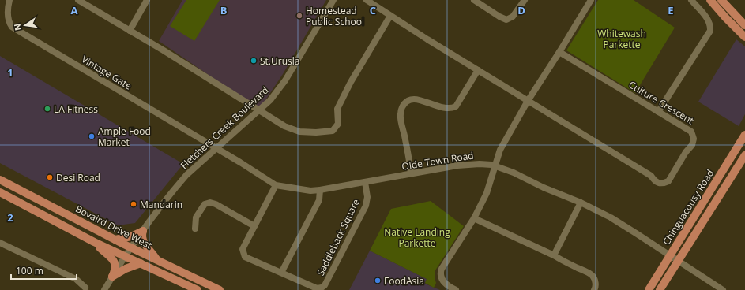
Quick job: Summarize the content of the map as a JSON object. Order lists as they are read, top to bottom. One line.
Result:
{"streets":{"main road":["Chinguacousy Road","Bovaird Drive West"],"street":["Vintage Gate","Culture Crescent","Fletchers Creek Boulevard","Olde Town Road","Saddleback Square"]},"crossings":[["Vintage Gate","Fletchers Creek Boulevard"],["Vintage Gate","Olde Town Road"],["Fletchers Creek Boulevard","Olde Town Road"],["Fletchers Creek Boulevard","Bovaird Drive West"],["Olde Town Road","Chinguacousy Road"],["Olde Town Road","Saddleback Square"]],"parks":["Whitewash Parkette","Native Landing Parkette"],"places":["Homestead Public School","St.Urusla","LA Fitness","Ample Food Market","Desi Road","Mandarin","FoodAsia"],"scale_bar":"100 m","north":"left","grid":{"columns":["A","B","C","D","E"],"rows":["1","2"]}}
